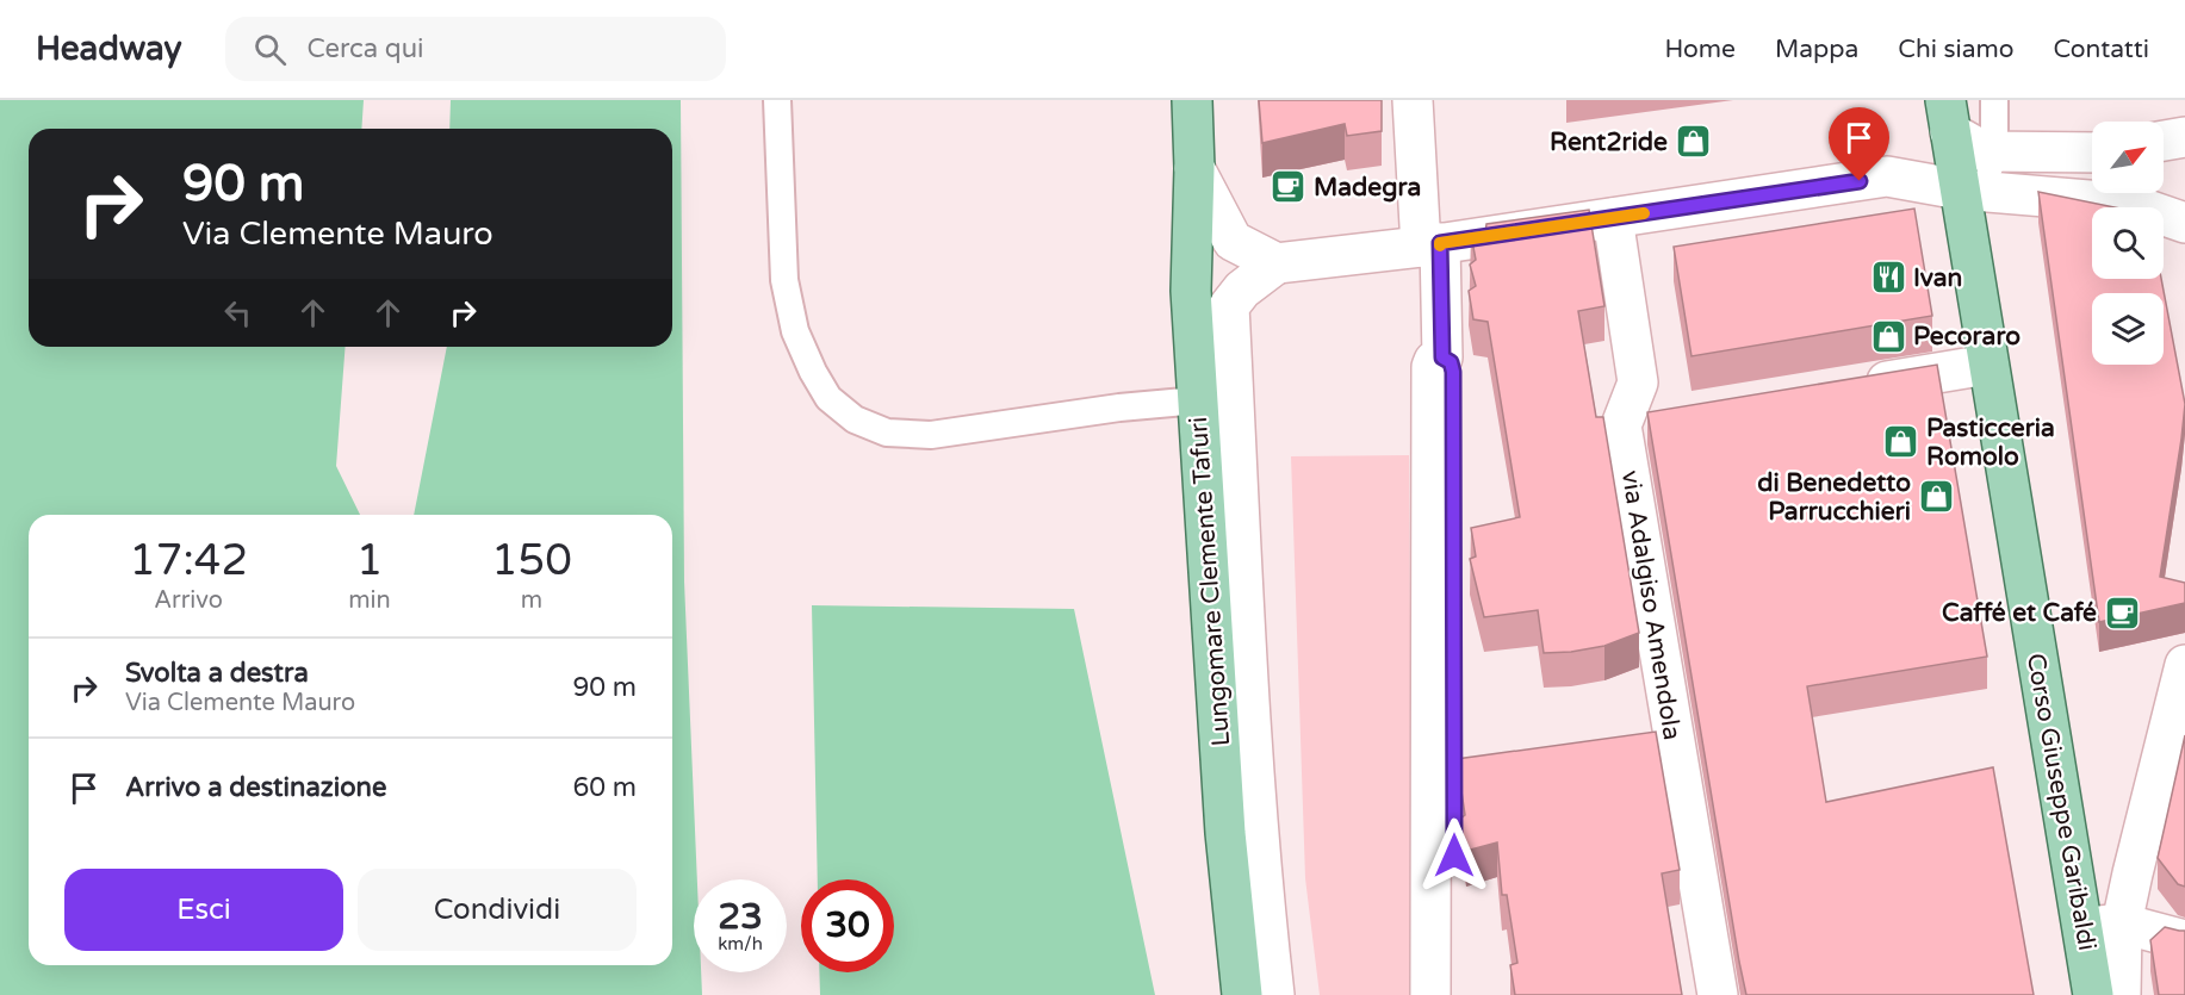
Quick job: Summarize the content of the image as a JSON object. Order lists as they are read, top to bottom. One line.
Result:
{"streets":{"main road":["Lungomare Clemente Tafuri","Corso Giuseppe Garibaldi"],"street":["via Adalgiso Amendola"]},"places":{"shop":["Rent2ride","Pecoraro","Pasticceria Romolo","di Benedetto Parrucchieri"],"cafe":["Madegra","Caffé et Café"],"restaurant":["Ivan"]},"north":"top right","page":{"header":"Headway","search":"Cerca qui","nav":["Home","Mappa","Chi siamo","Contatti"],"turn":["90 m","Via Clemente Mauro"],"eta":["17:42","Arrivo","1","min","150","m"],"list":[{"name":"Svolta a destra","note":"Via Clemente Mauro","value":"90 m"},{"name":"Arrivo a destinazione","value":"60 m"}],"buttons":["Esci","Condividi"],"speed":"23 km/h","limit":"30"}}
